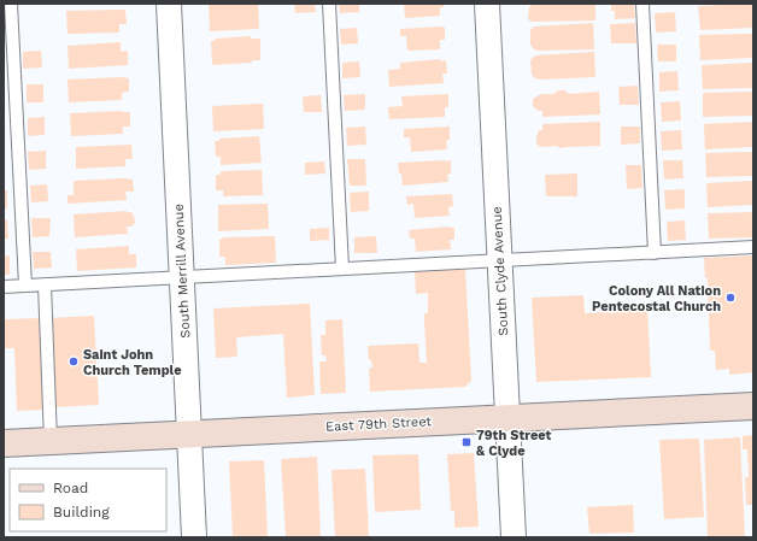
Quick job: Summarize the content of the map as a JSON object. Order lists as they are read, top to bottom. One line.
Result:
{"streets":{"main road":["East 79th Street"],"street":["South Merrill Avenue","South Clyde Avenue"]},"crossings":[["South Merrill Avenue","East 79th Street"],["South Clyde Avenue","East 79th Street"]],"places":{"other":["Colony All Nation Pentecostal Church","Saint John Church Temple"],"transit":["79th Street & Clyde"]},"legend":["Road","Building"]}
